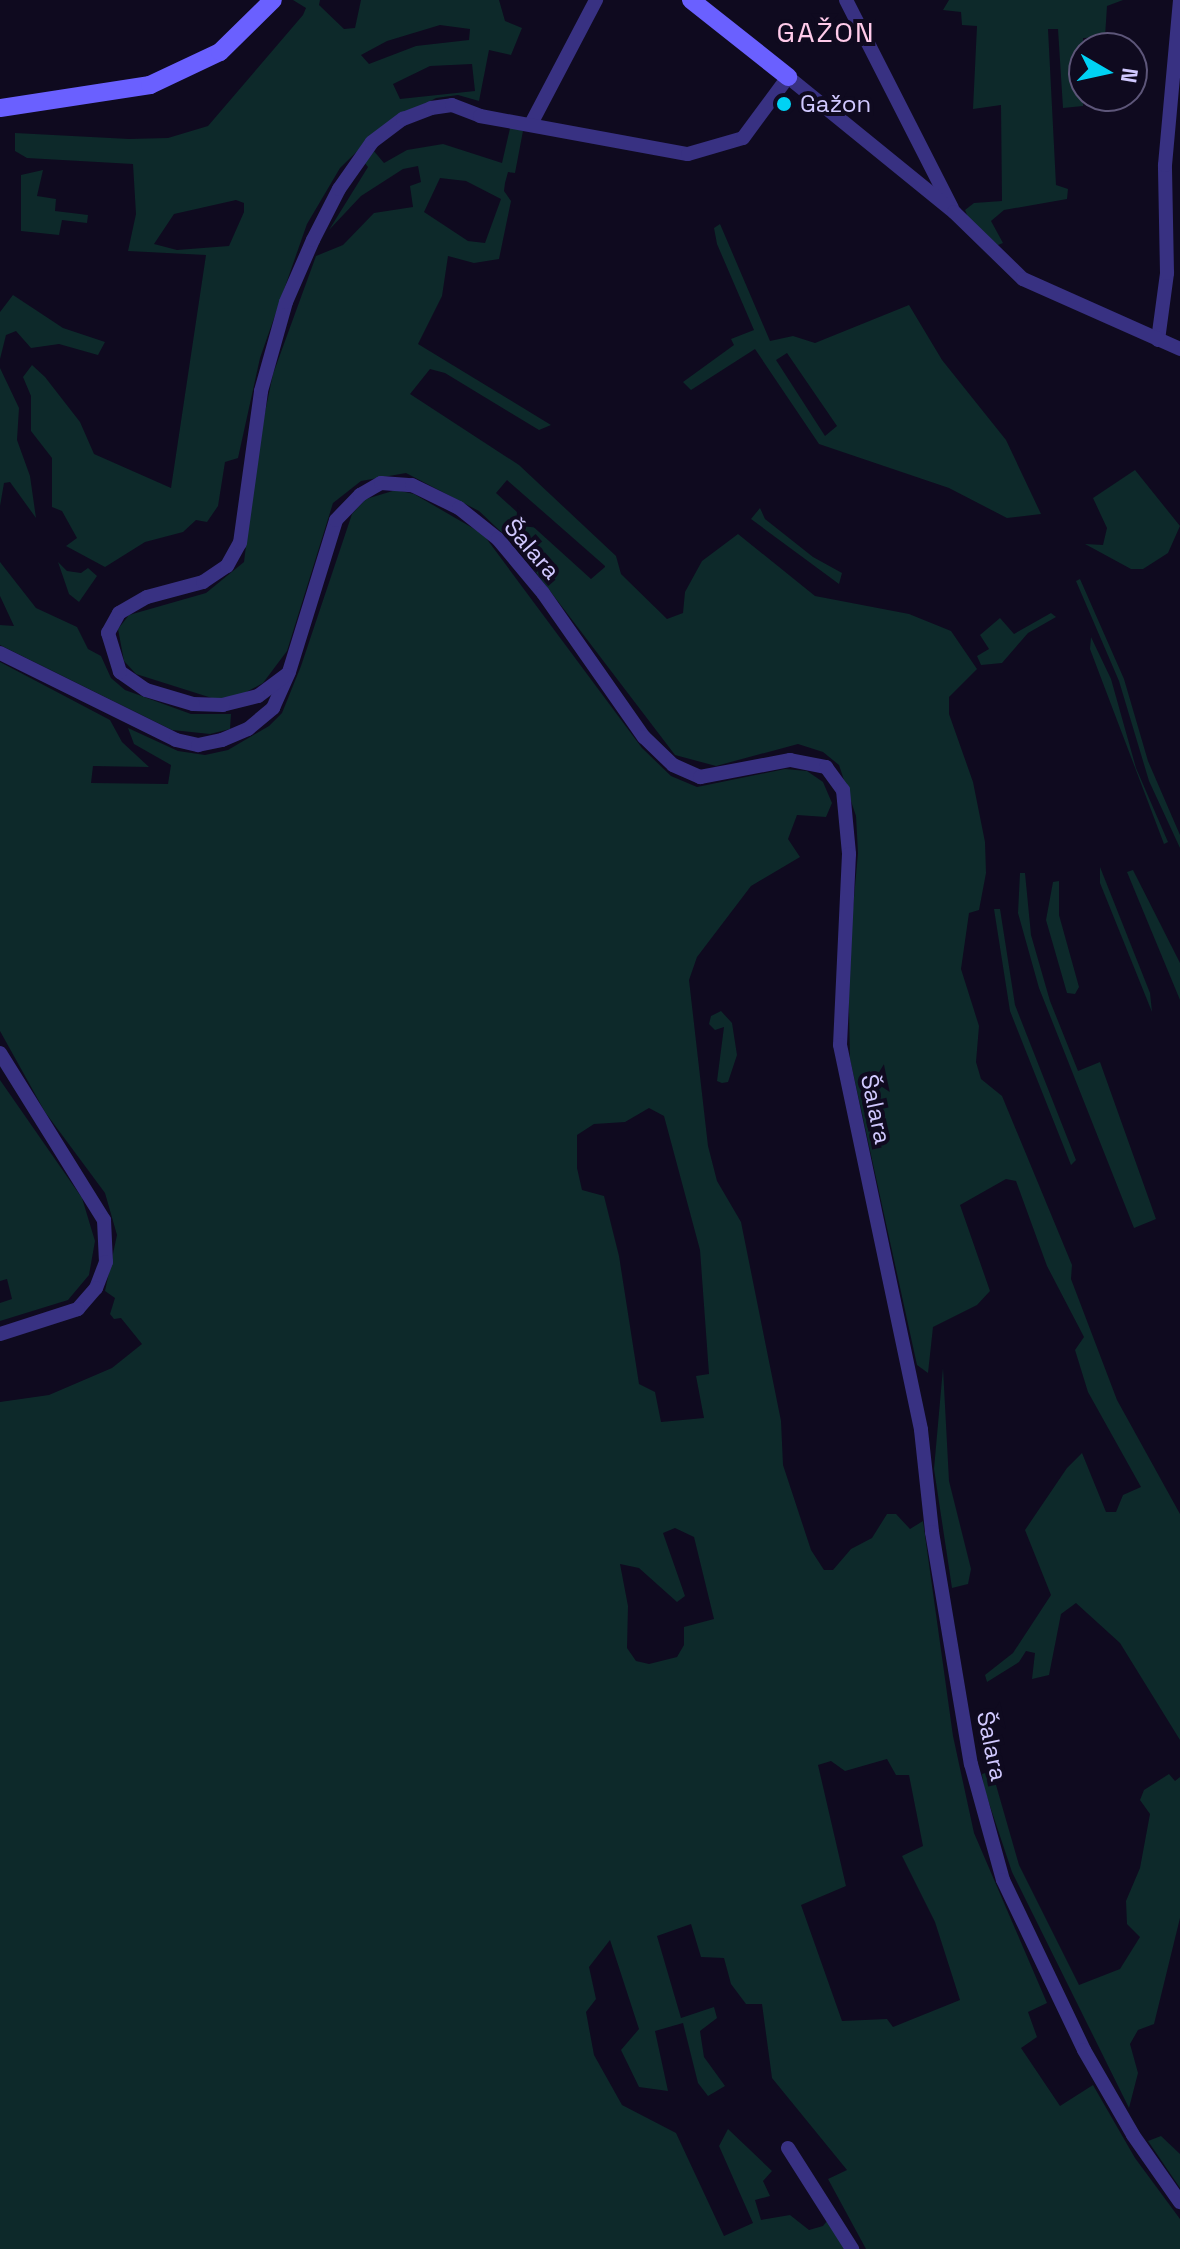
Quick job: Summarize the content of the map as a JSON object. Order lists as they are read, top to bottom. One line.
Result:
{"streets":{"street":["Šalara"]},"districts":["GAŽON"],"places":["Gažon"],"north":"right"}
